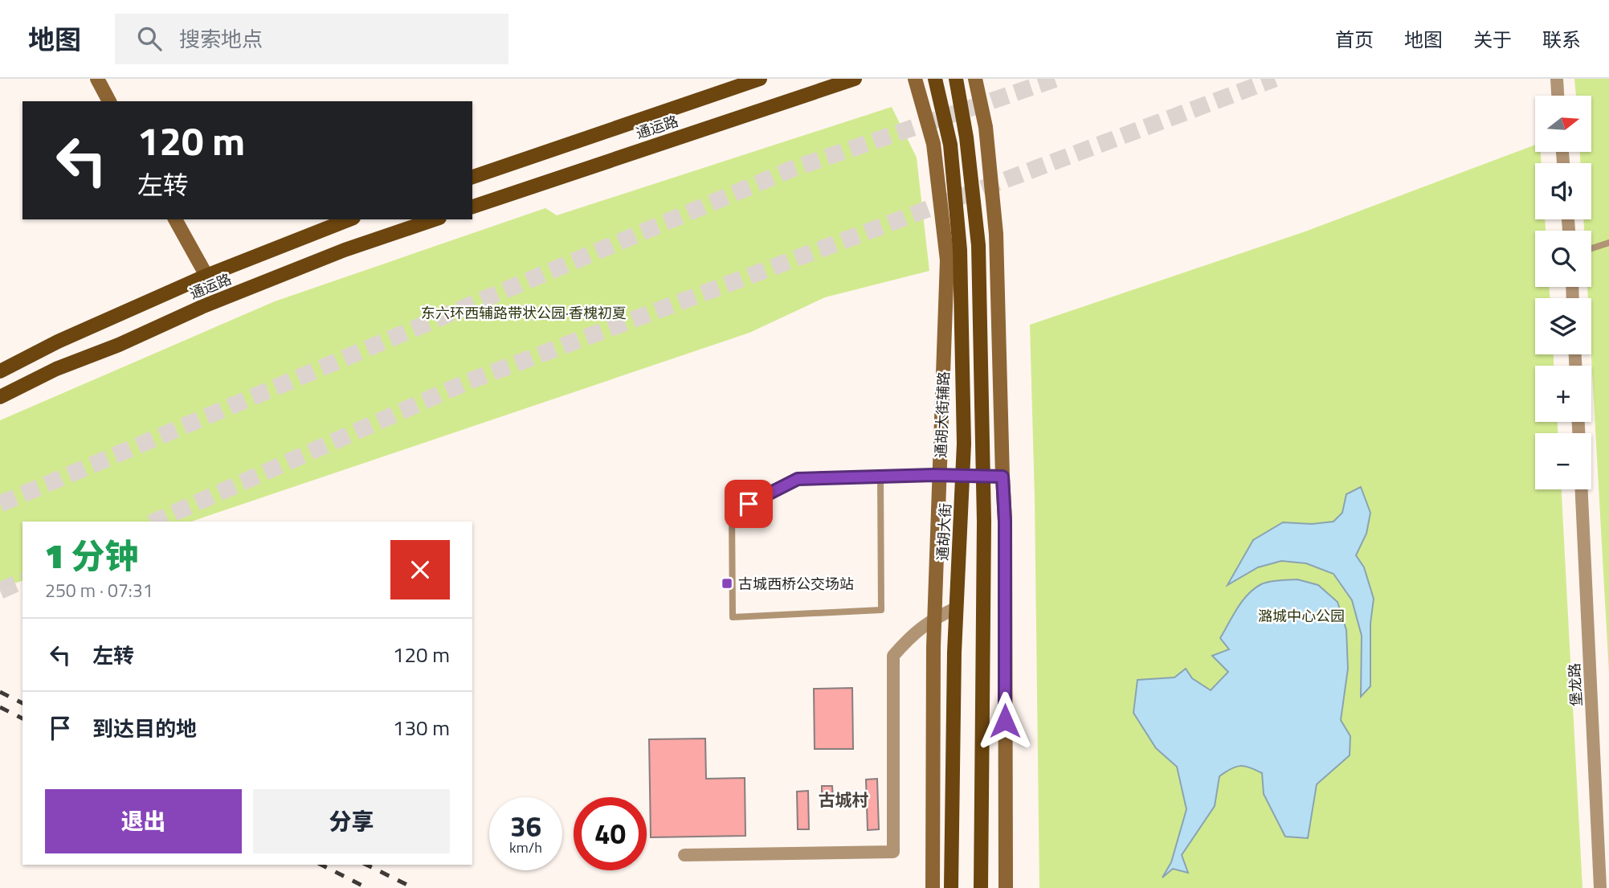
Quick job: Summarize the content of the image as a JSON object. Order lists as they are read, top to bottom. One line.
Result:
{"streets":{"main road":["通运路","通胡大街"],"street":["通胡大街辅路","堡龙路"]},"districts":["古城村"],"parks":["东六环西辅路带状公园·香槐初夏","潞城中心公园"],"places":{"transit":["古城西桥公交场站"]},"north":"right","page":{"header":"地图","search":"搜索地点","nav":["首页","地图","关于","联系"],"map_buttons":["+","−"],"turn":["120 m","左转"],"heading":["1 分钟","250 m · 07:31"],"list":[{"name":"左转","value":"120 m"},{"name":"到达目的地","value":"130 m"}],"buttons":["退出","分享"],"speed":"36 km/h","limit":"40"}}
